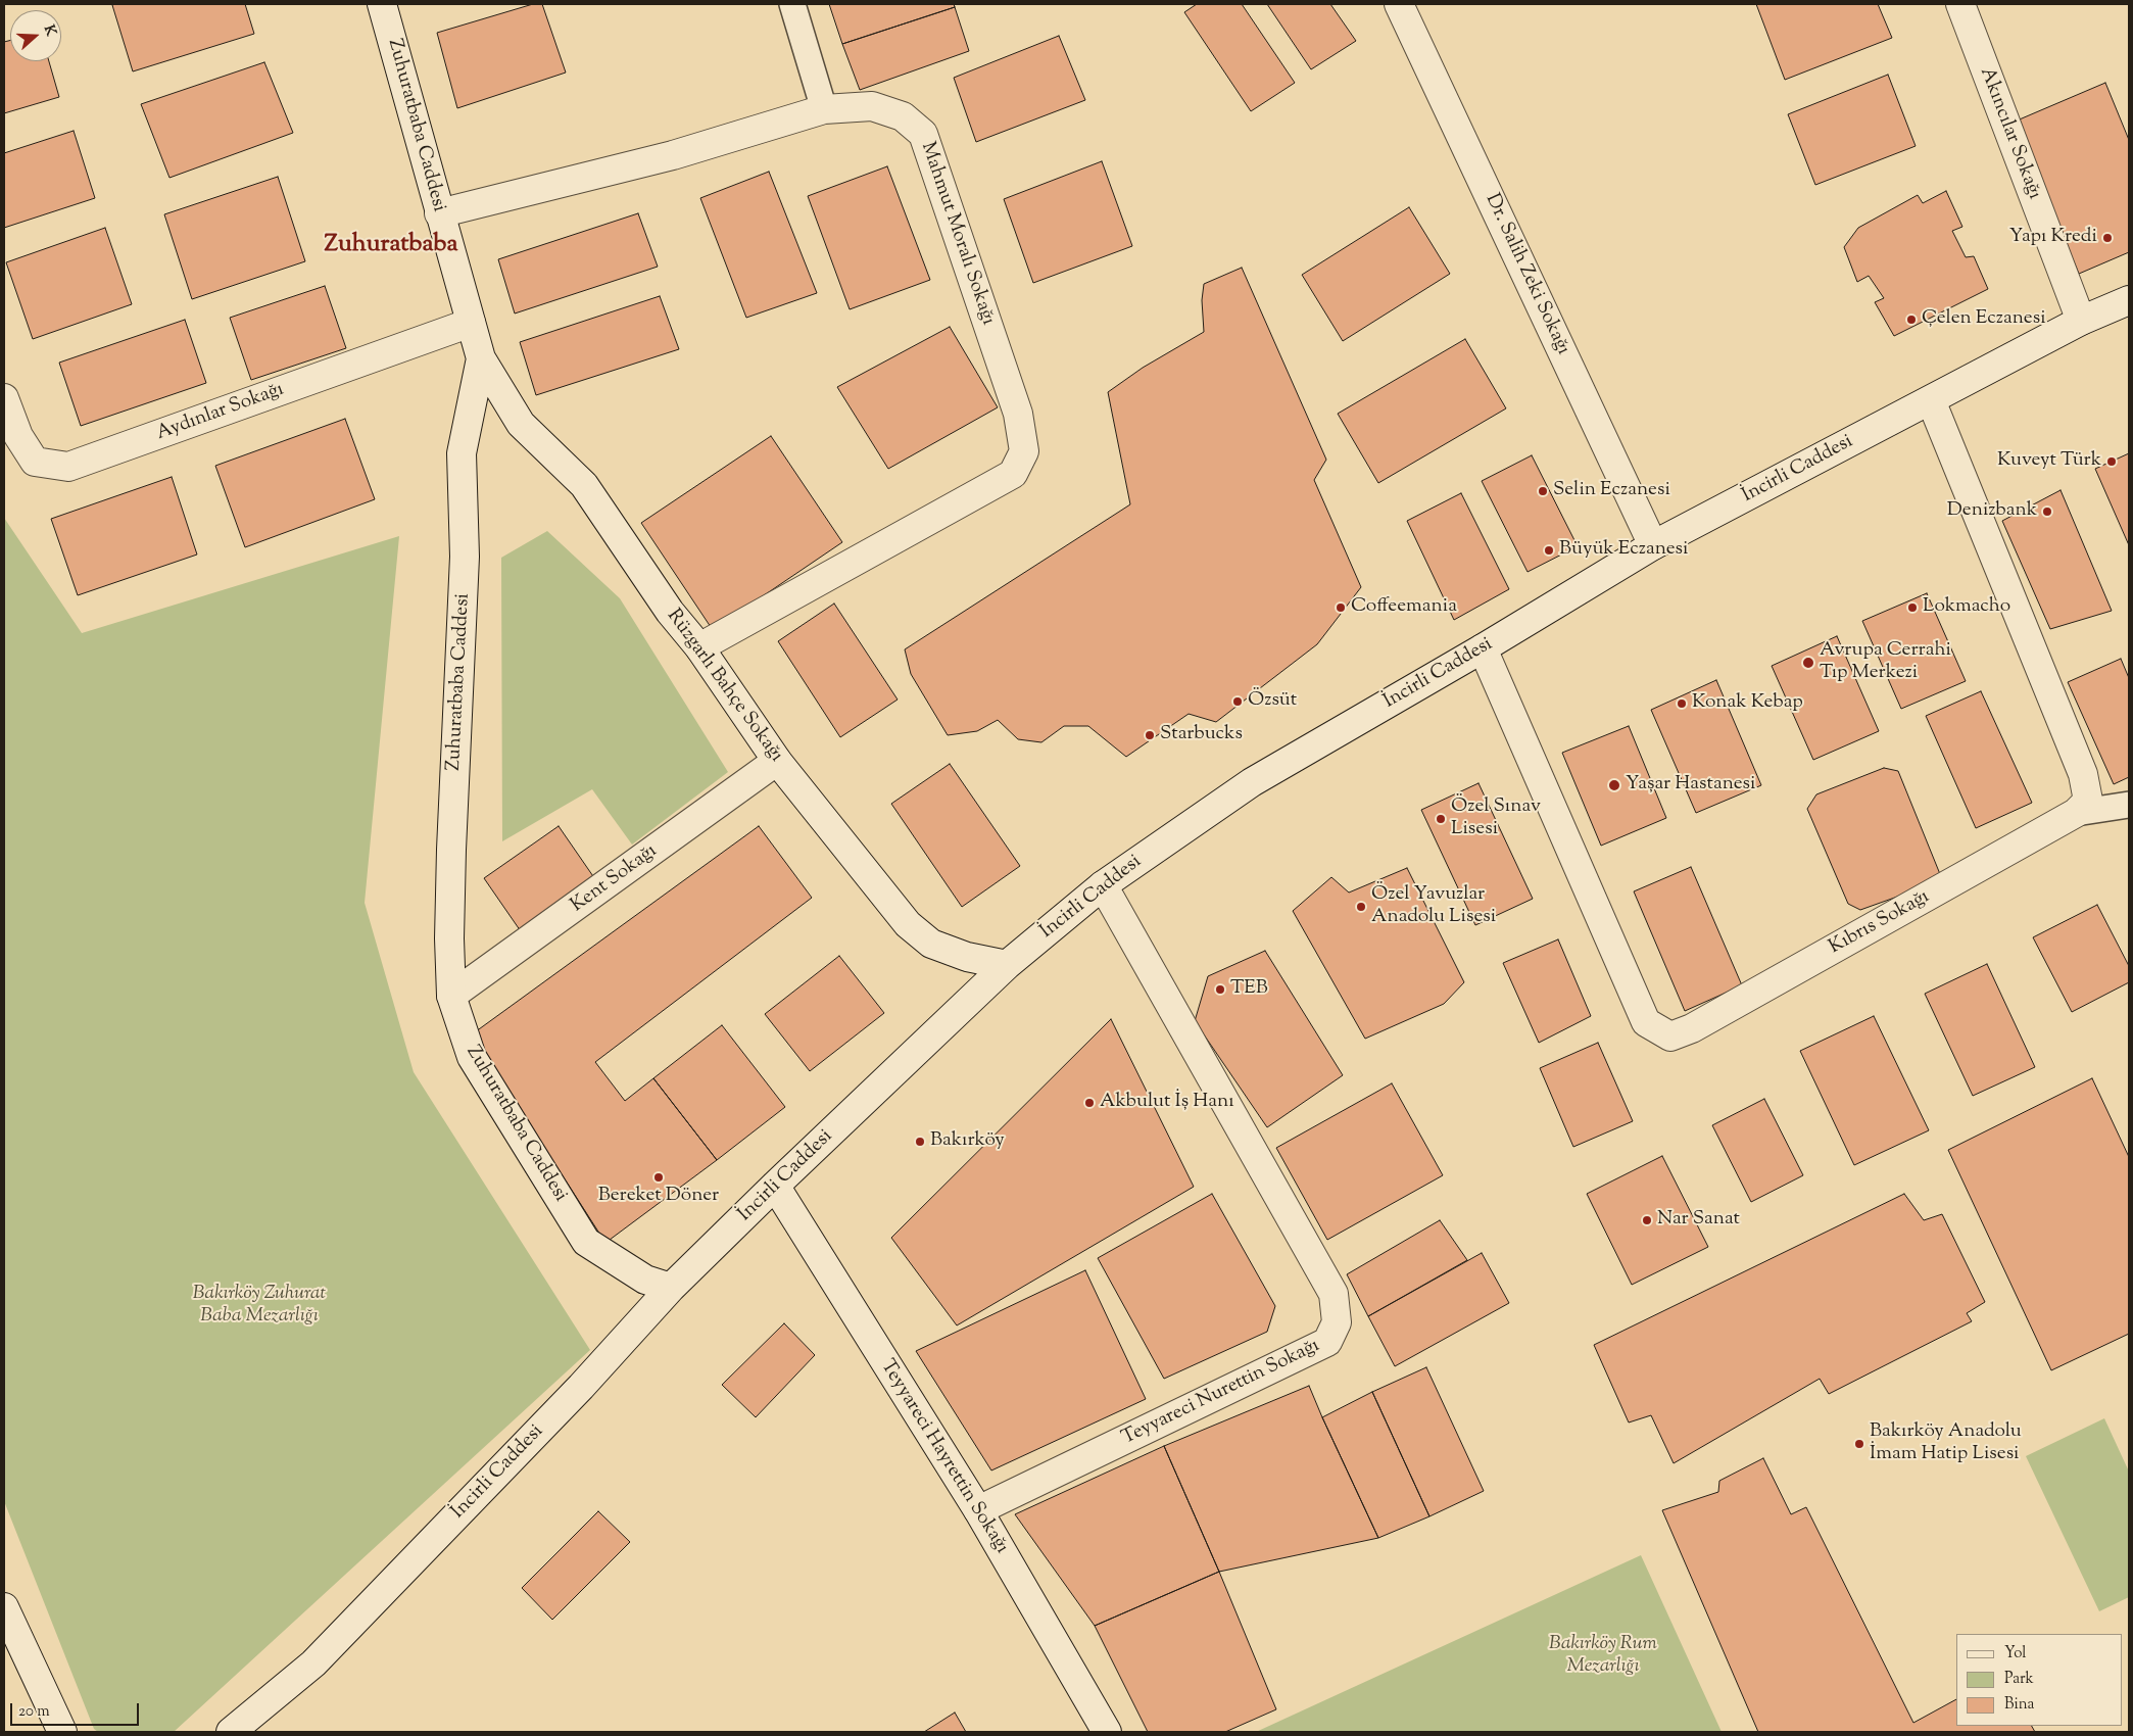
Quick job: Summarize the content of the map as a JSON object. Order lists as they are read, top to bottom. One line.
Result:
{"streets":{"street":["Zuhuratbaba Caddesi","Akıncılar Sokağı","Mahmut Moralı Sokağı","Dr. Salih Zeki Sokağı","Aydınlar Sokağı","İncirli Caddesi","Rüzgarlı Bahçe Sokağı","Kent Sokağı","Kıbrıs Sokağı","Teyyareci Nurettin Sokağı","Teyyareci Hayrettin Sokağı"]},"crossings":[["Zuhuratbaba Caddesi","Mahmut Moralı Sokağı"],["Zuhuratbaba Caddesi","Aydınlar Sokağı"],["Zuhuratbaba Caddesi","İncirli Caddesi"],["Zuhuratbaba Caddesi","Rüzgarlı Bahçe Sokağı"],["Zuhuratbaba Caddesi","Kent Sokağı"],["Akıncılar Sokağı","İncirli Caddesi"],["Mahmut Moralı Sokağı","Rüzgarlı Bahçe Sokağı"],["Dr. Salih Zeki Sokağı","İncirli Caddesi"],["İncirli Caddesi","Rüzgarlı Bahçe Sokağı"],["İncirli Caddesi","Kıbrıs Sokağı"],["İncirli Caddesi","Teyyareci Nurettin Sokağı"],["İncirli Caddesi","Teyyareci Hayrettin Sokağı"],["Rüzgarlı Bahçe Sokağı","Kent Sokağı"],["Teyyareci Nurettin Sokağı","Teyyareci Hayrettin Sokağı"]],"districts":["Zuhuratbaba"],"parks":["Bakırköy Zuhurat Baba Mezarlığı","Bakırköy Rum Mezarlığı"],"places":["Yapı Kredi","Çelen Eczanesi","Kuveyt Türk","Selin Eczanesi","Denizbank","Büyük Eczanesi","Coffeemania","Lokmacho","Avrupa Cerrahi Tıp Merkezi","Özsüt","Konak Kebap","Starbucks","Yaşar Hastanesi","Özel Sınav Lisesi","Özel Yavuzlar Anadolu Lisesi","TEB","Akbulut İş Hanı","Bakırköy","Bereket Döner","Nar Sanat","Bakırköy Anadolu İmam Hatip Lisesi"],"legend":["Yol","Park","Bina"],"scale_bar":"20 m","north":"right"}
